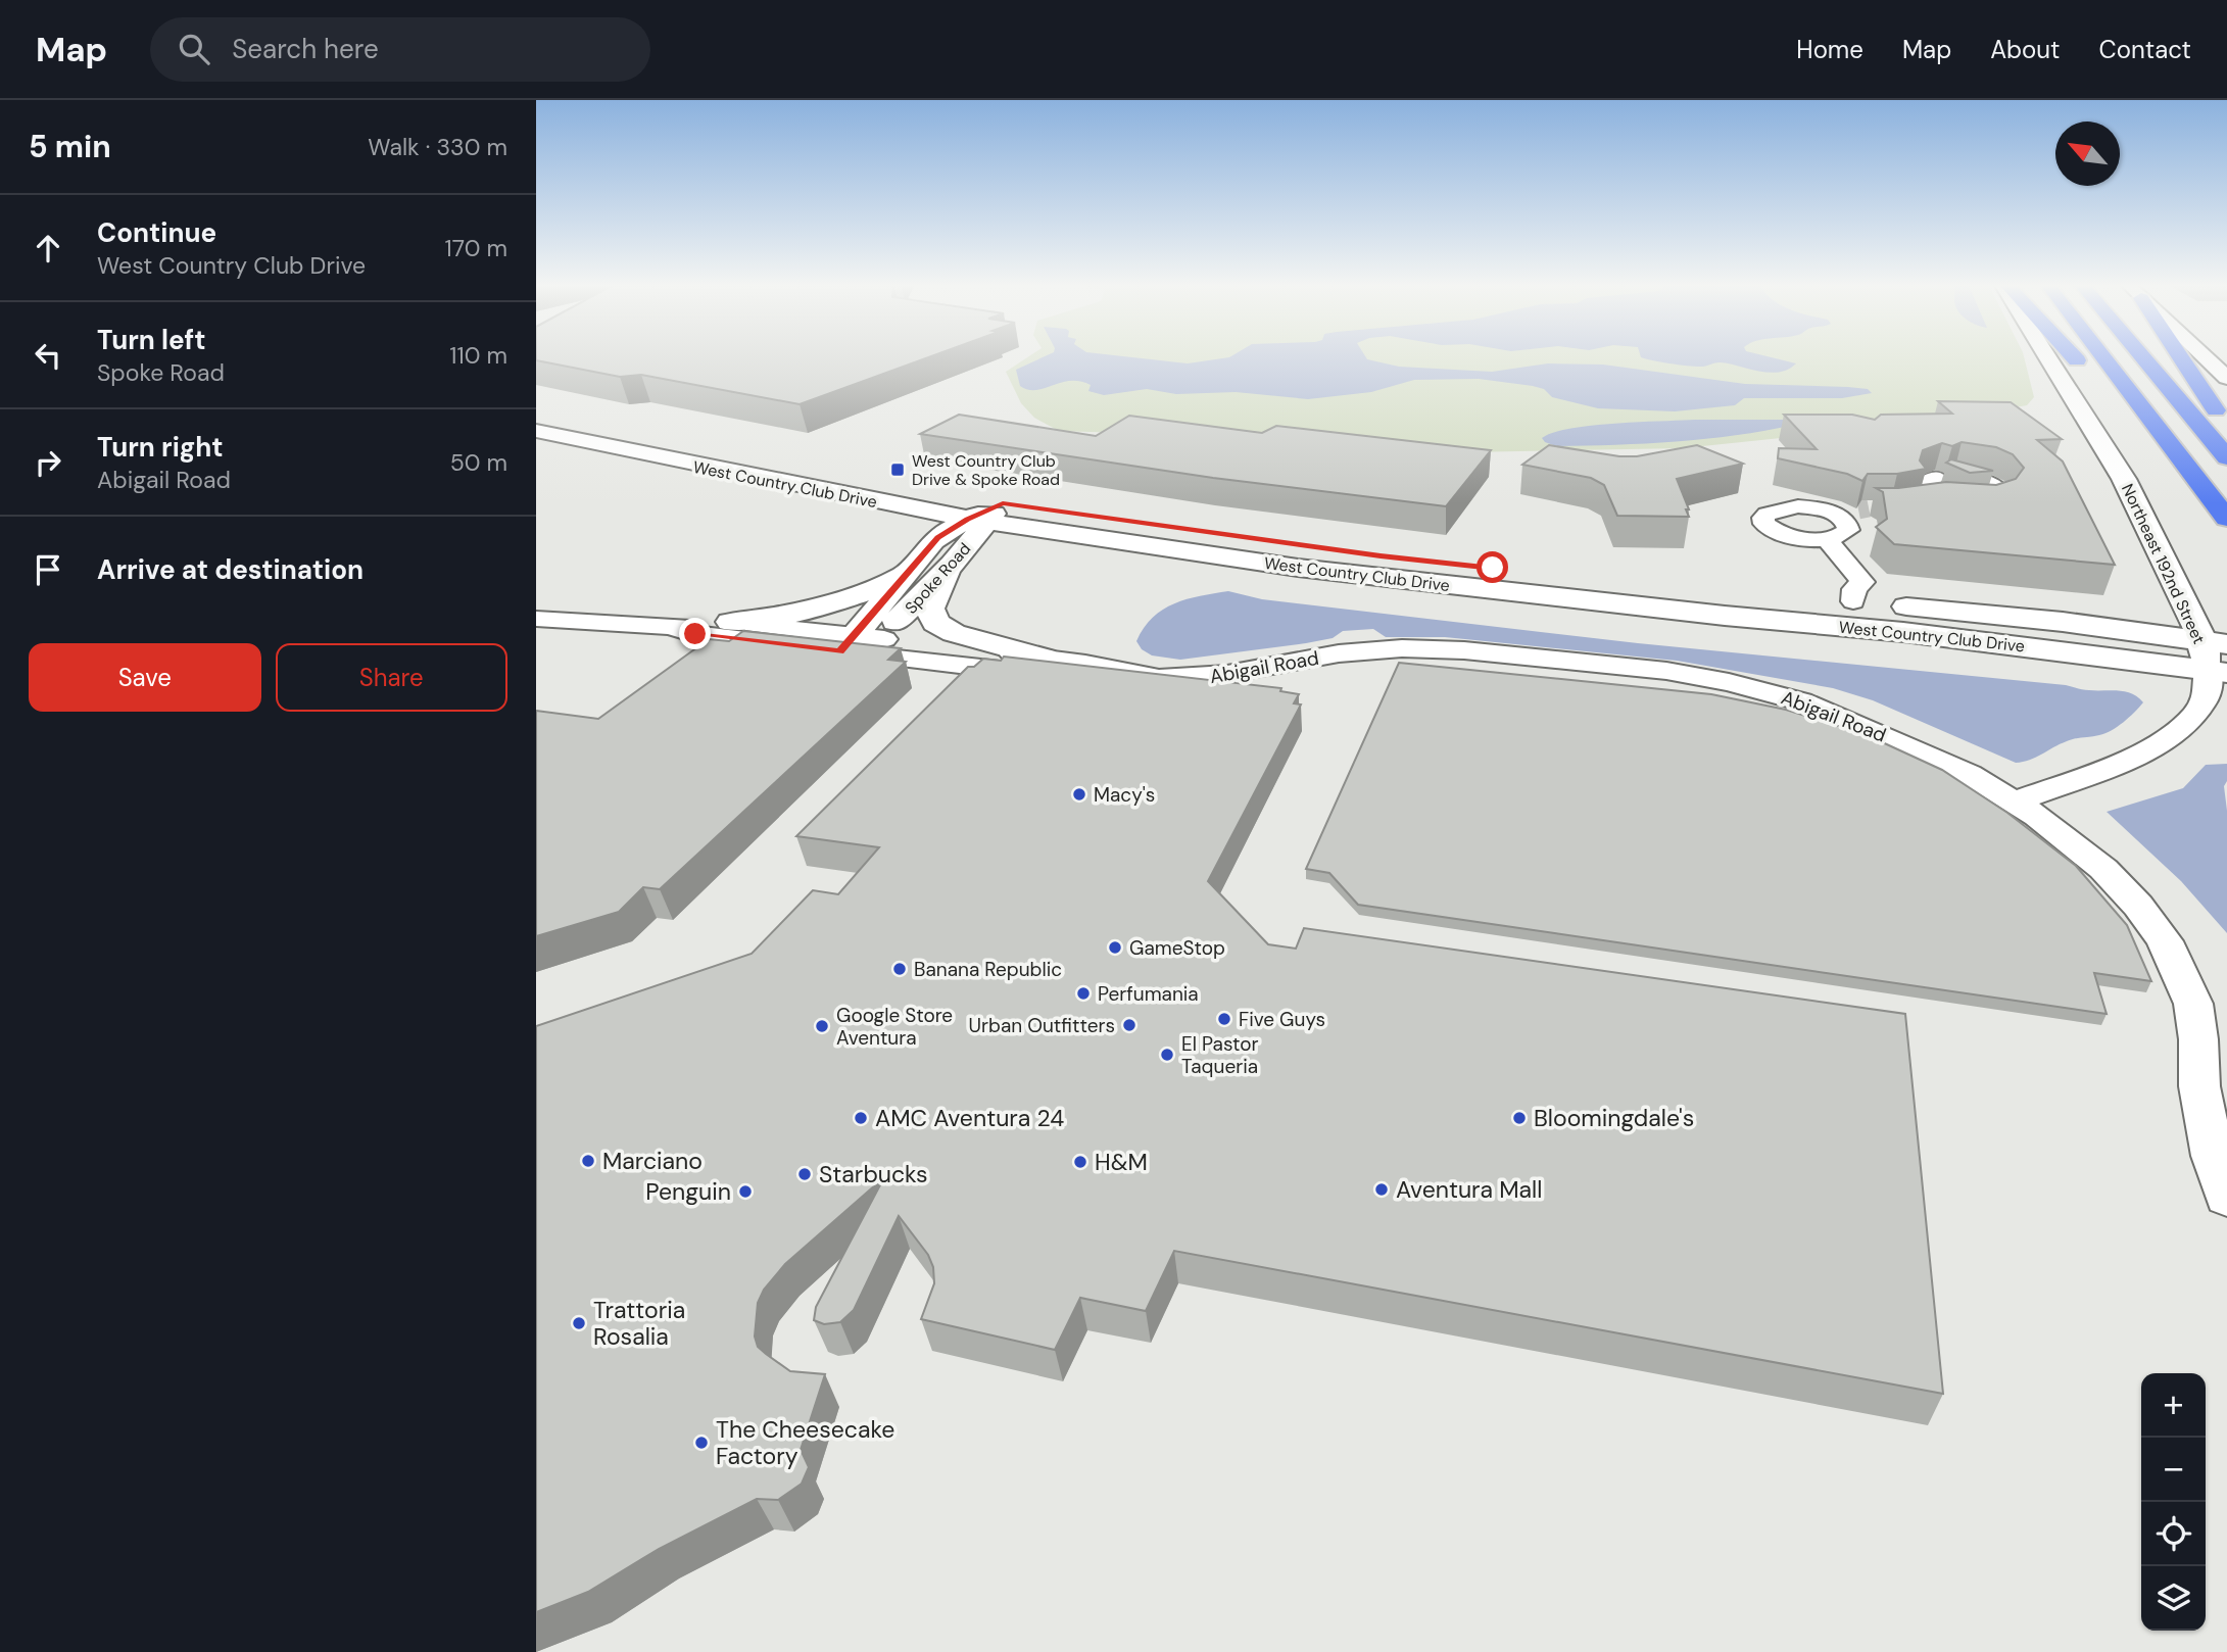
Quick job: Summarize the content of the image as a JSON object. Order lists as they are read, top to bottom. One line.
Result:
{"streets":{"street":["West Country Club Drive","Northeast 192nd Street","Spoke Road","Abigail Road"]},"crossings":[["West Country Club Drive","Northeast 192nd Street"],["West Country Club Drive","Spoke Road"],["Northeast 192nd Street","Abigail Road"],["Spoke Road","Abigail Road"]],"places":{"transit":["West Country Club Drive & Spoke Road"],"other":["Macy's","GameStop","Banana Republic","Perfumania","Five Guys","Urban Outfitters","Google Store Aventura","El Pastor Taqueria","AMC Aventura 24","Bloomingdale's","Marciano","H&M","Starbucks","Aventura Mall","Penguin","Trattoria Rosalia","The Cheesecake Factory"]},"north":"top left","page":{"header":"Map","search":"Search here","nav":["Home","Map","About","Contact"],"heading":["5 min","Walk · 330 m"],"list":[["Continue","West Country Club Drive","170 m"],["Turn left","Spoke Road","110 m"],["Turn right","Abigail Road","50 m"],"Arrive at destination"],"buttons":["Save","Share"],"map_buttons":["+","−"]}}
